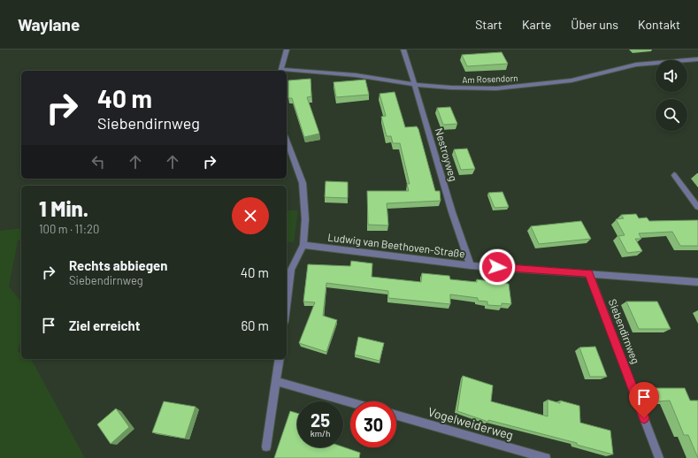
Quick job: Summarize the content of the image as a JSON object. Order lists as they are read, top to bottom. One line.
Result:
{"streets":{"street":["Am Rosendorn","Nestroyweg","Ludwig van Beethoven-Straße","Siebendirnweg","Vogelweiderweg"]},"crossings":[["Am Rosendorn","Nestroyweg"],["Nestroyweg","Ludwig van Beethoven-Straße"],["Ludwig van Beethoven-Straße","Siebendirnweg"]],"page":{"header":"Waylane","nav":["Start","Karte","Über uns","Kontakt"],"turn":["40 m","Siebendirnweg"],"heading":["1 Min.","100 m · 11:20"],"list":[{"name":"Rechts abbiegen","note":"Siebendirnweg","value":"40 m"},{"name":"Ziel erreicht","value":"60 m"}],"speed":"25 km/h","limit":"30"}}
